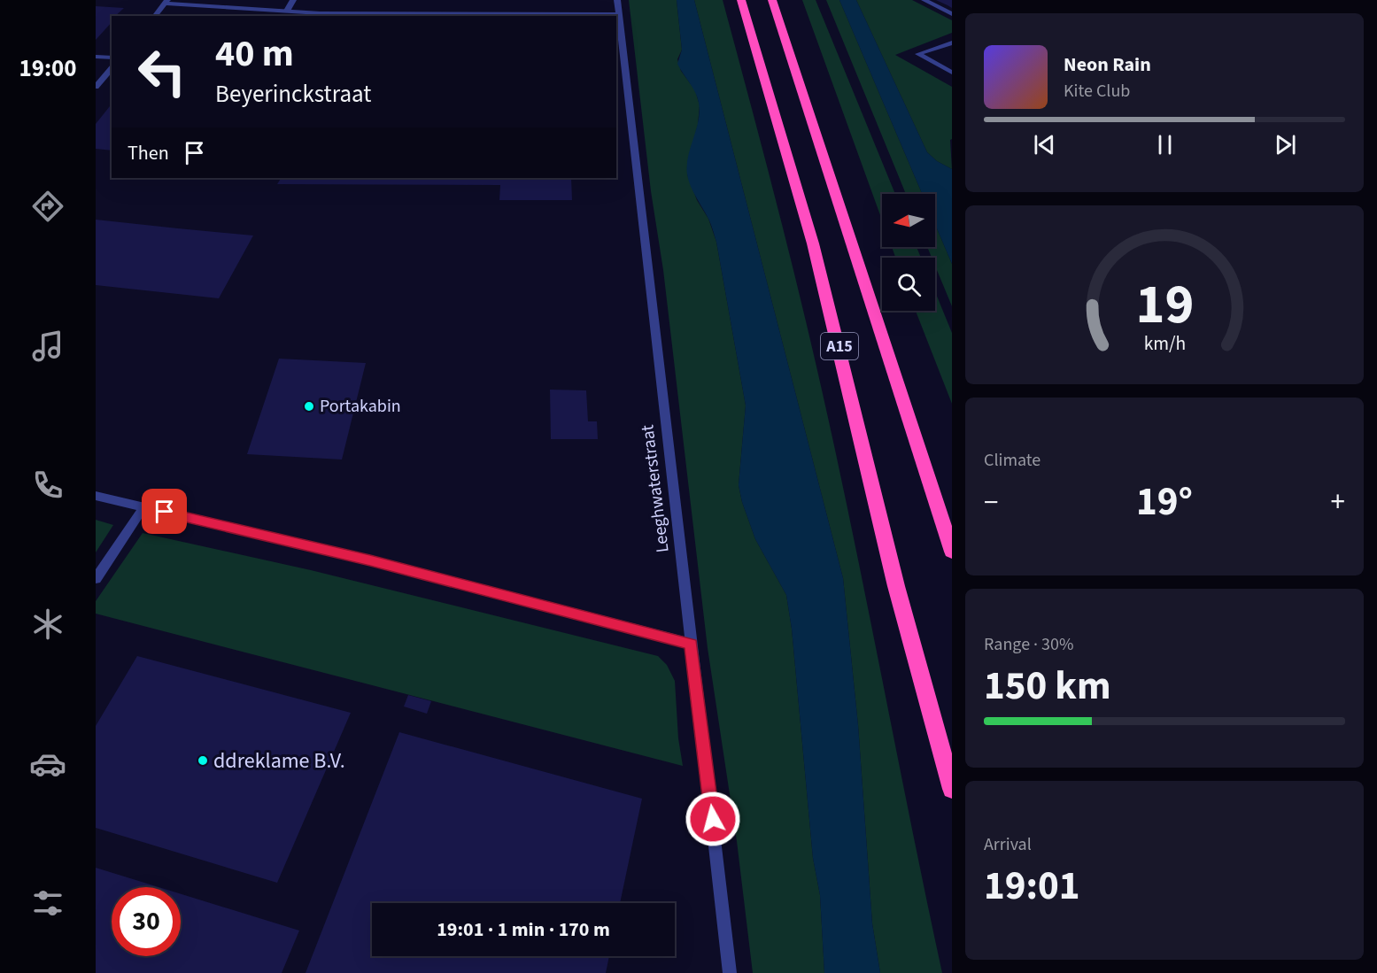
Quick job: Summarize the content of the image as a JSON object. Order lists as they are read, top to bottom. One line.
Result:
{"streets":{"highway":["A15"],"street":["Leeghwaterstraat"]},"places":["Portakabin","ddreklame B.V."],"north":"left","page":{"tabs":"19:00","turn":["40 m","Beyerinckstraat"],"song":["Neon Rain","Kite Club"],"then":"Then","tile":["Climate",["Range · 30%","150 km"],["Arrival","19:01"]],"heat":["−","19°","+"],"limit":"30","trip":"19:01 · 1 min · 170 m","gauge":["19","km/h"]}}
